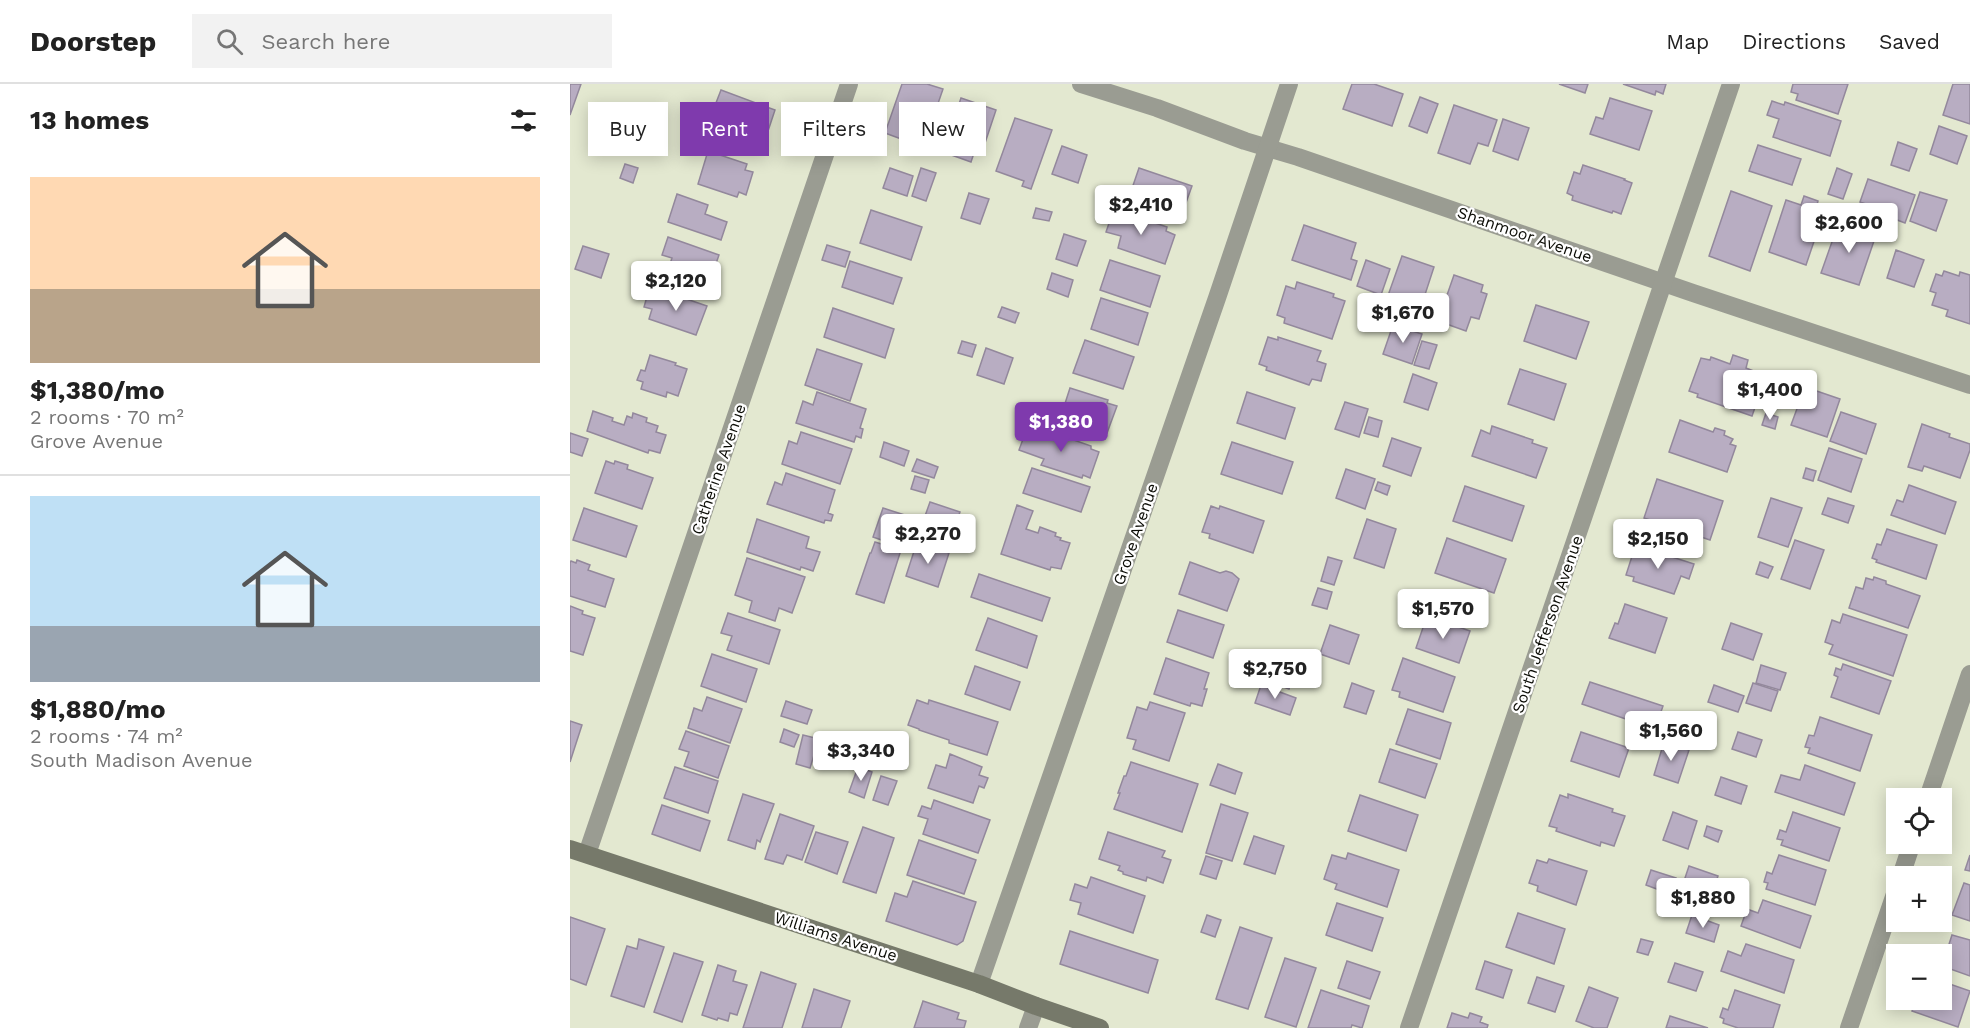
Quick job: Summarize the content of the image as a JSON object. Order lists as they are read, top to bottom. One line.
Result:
{"streets":{"street":["Shanmoor Avenue","Catherine Avenue","Grove Avenue","South Jefferson Avenue","Williams Avenue"]},"crossings":[["Shanmoor Avenue","Grove Avenue"],["Shanmoor Avenue","South Jefferson Avenue"],["Catherine Avenue","Williams Avenue"],["Grove Avenue","Williams Avenue"]],"page":{"header":"Doorstep","search":"Search here","nav":["Map","Directions","Saved"],"heading":"13 homes","chip":["Buy","Rent","Filters","New"],"list":[{"name":"$1,380/mo","note":"2 rooms · 70 m² · Grove Avenue"},{"name":"$1,880/mo","note":"2 rooms · 74 m² · South Madison Avenue"}],"price":["$2,410","$2,600","$2,120","$1,670","$1,400","$1,380","$2,270","$2,150","$1,570","$2,750","$1,560","$3,340","$1,880"],"map_buttons":["+","−"]}}
